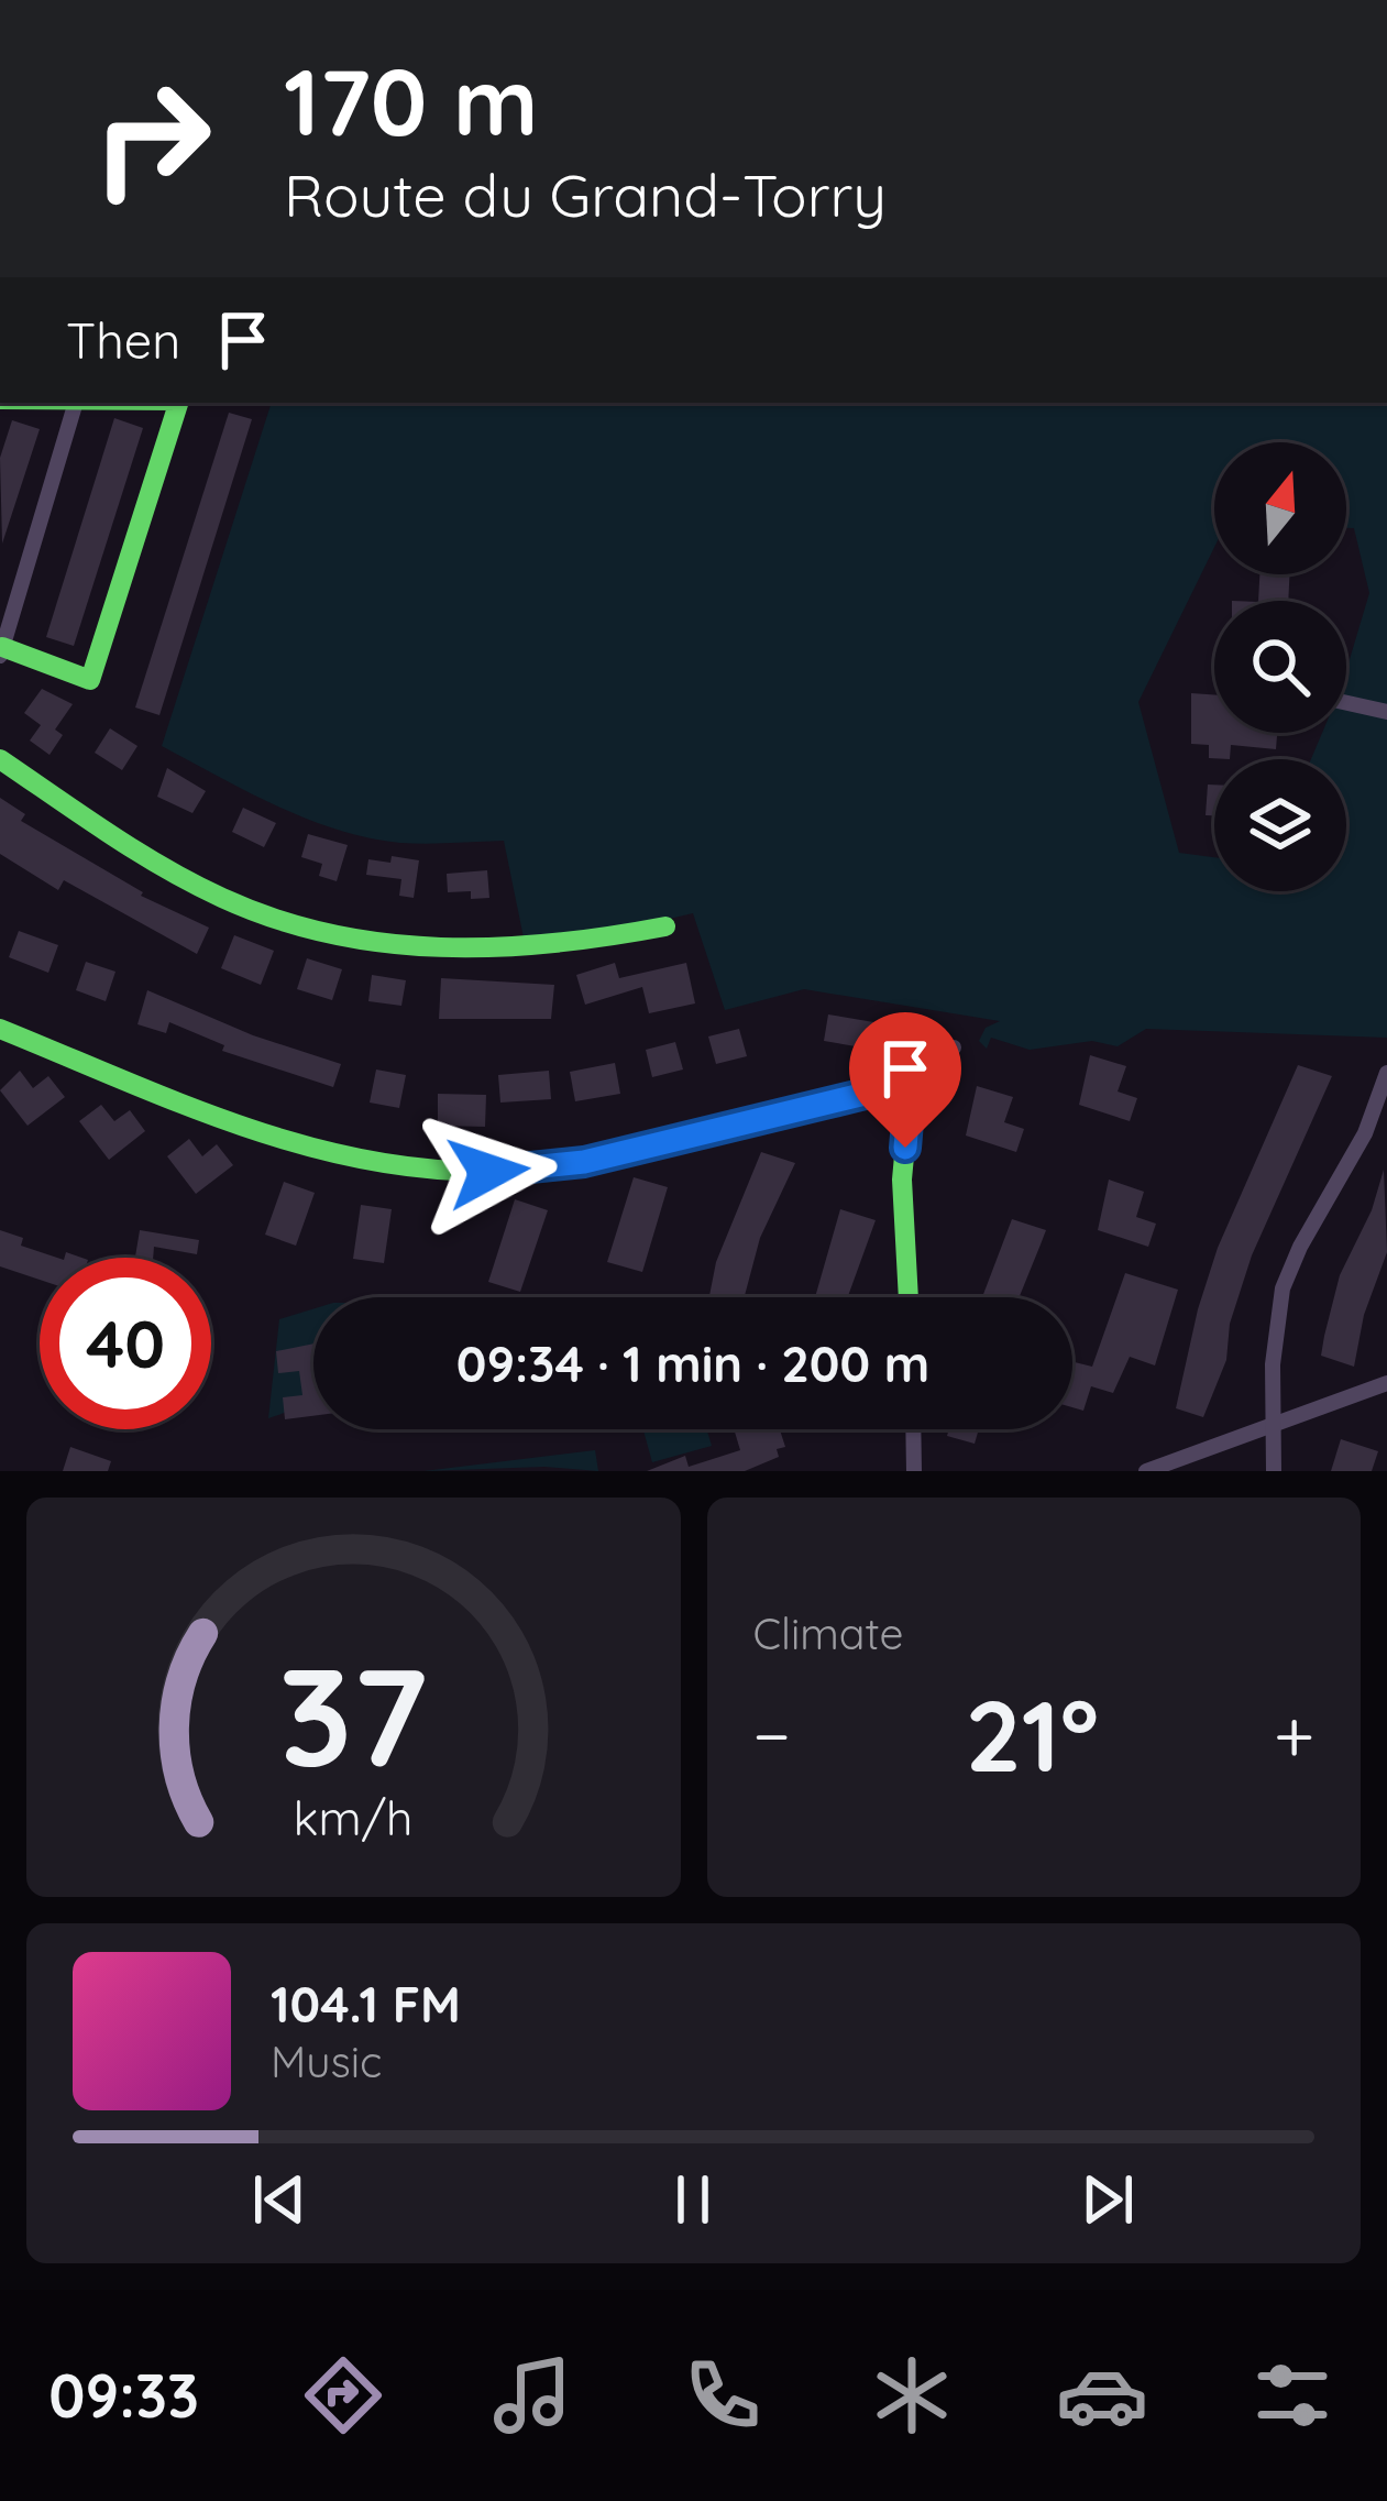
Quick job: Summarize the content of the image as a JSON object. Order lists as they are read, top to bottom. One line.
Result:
{"north":"top","page":{"turn":["170 m","Route du Grand-Torry"],"then":"Then","limit":"40","trip":"09:34 · 1 min · 200 m","tile":"Climate","heat":["−","21°","+"],"song":["104.1 FM","Music"],"tabs":"09:33","gauge":["37","km/h"]}}
